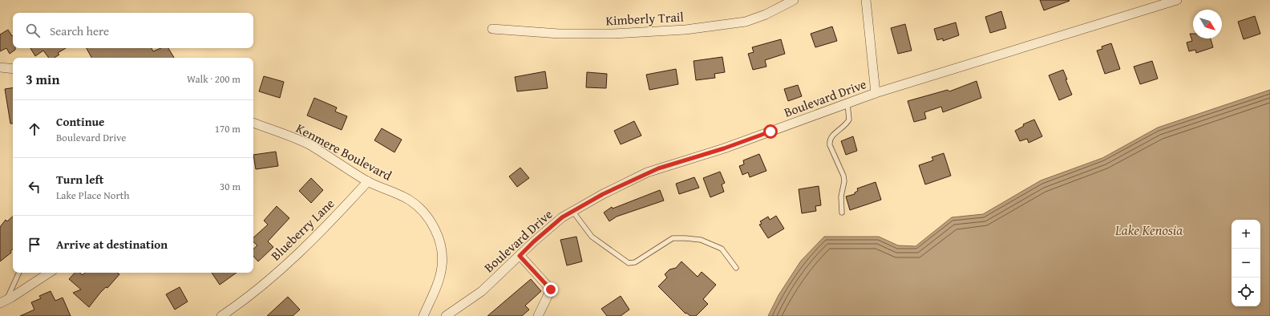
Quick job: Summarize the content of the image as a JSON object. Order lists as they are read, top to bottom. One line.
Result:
{"streets":{"street":["Kimberly Trail","Boulevard Drive","Kenmere Boulevard","Blueberry Lane"]},"crossings":[["Kenmere Boulevard","Blueberry Lane"]],"water":["Lake Kenosia"],"north":"bottom right","page":{"search":"Search here","heading":["3 min","Walk · 200 m"],"list":[["Continue","Boulevard Drive","170 m"],["Turn left","Lake Place North","30 m"],"Arrive at destination"],"map_buttons":["+","−"]}}
